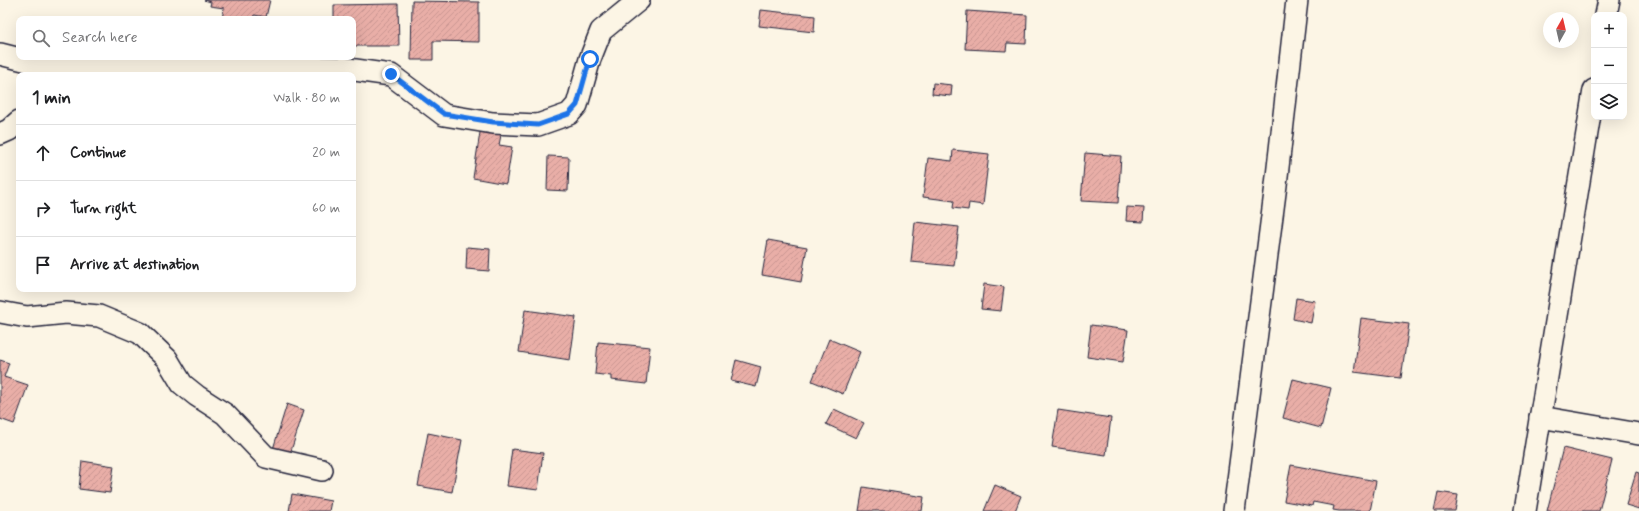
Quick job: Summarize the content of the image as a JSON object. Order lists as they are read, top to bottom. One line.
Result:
{"north":"top","page":{"map_buttons":["+","−"],"search":"Search here","heading":["1 min","Walk · 80 m"],"list":[["Continue","20 m"],["Turn right","60 m"],"Arrive at destination"]}}
